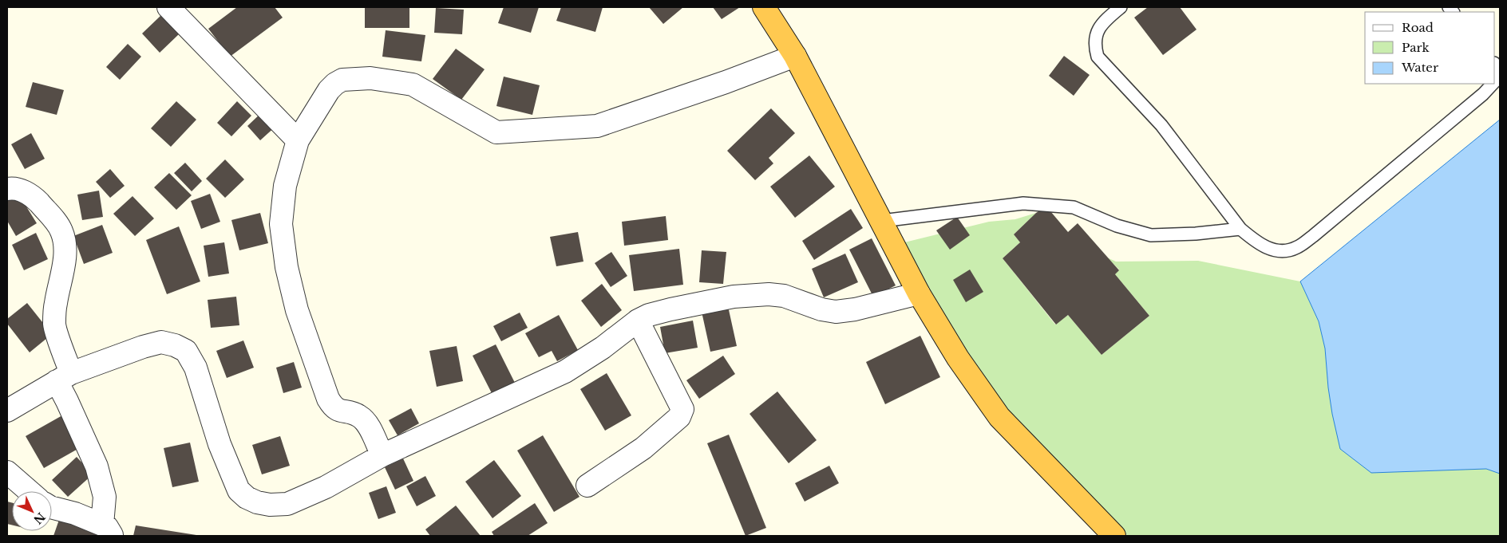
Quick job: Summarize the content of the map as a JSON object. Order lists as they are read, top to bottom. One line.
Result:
{"legend":["Road","Park","Water"],"north":"bottom right"}
